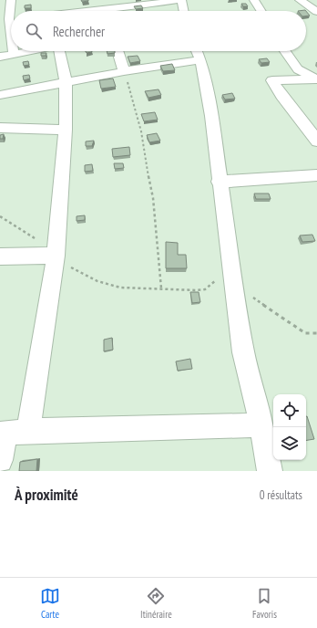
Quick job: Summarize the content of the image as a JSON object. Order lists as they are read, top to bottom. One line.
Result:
{"page":{"search":"Rechercher","heading":["À proximité","0 résultats"],"nav":["Carte","Itinéraire","Favoris"]}}
